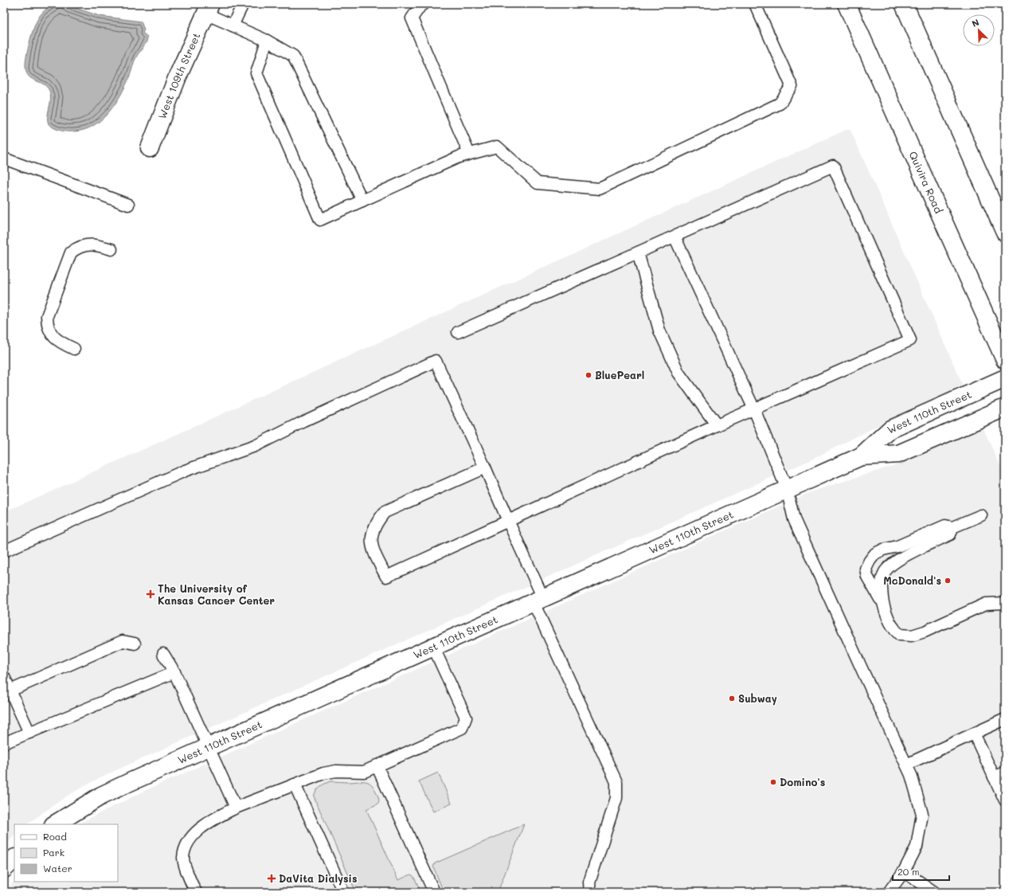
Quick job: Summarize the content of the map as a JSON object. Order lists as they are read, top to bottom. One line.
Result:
{"streets":{"street":["West 109th Street","Quivira Road","West 110th Street"]},"places":{"other":["BluePearl","McDonald's","Subway","Domino's"],"health":["The University of Kansas Cancer Center","DaVita Dialysis"]},"legend":["Road","Park","Water"],"scale_bar":"20 m","north":"top left"}
